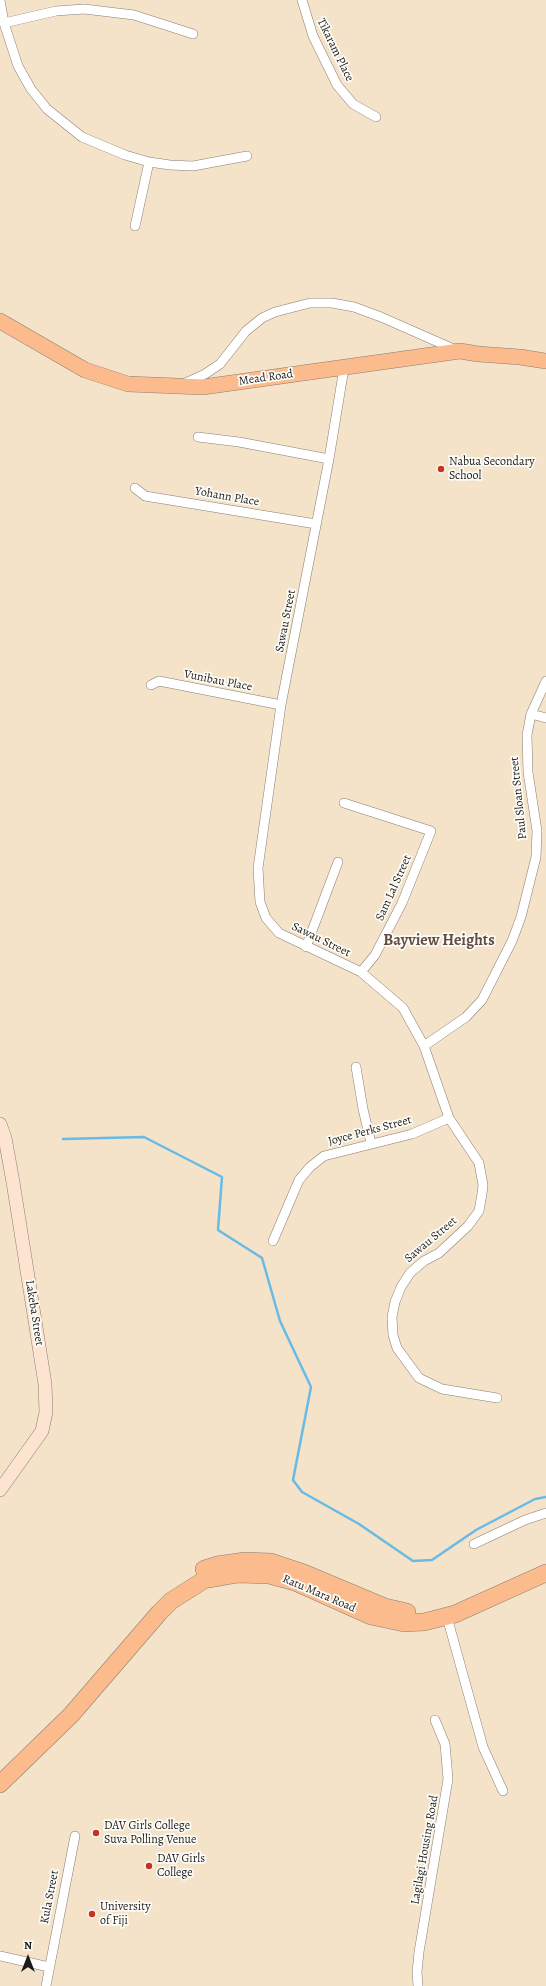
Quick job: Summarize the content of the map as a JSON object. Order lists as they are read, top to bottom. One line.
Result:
{"streets":{"highway":["Ratu Mara Road"],"main road":["Mead Road","Lakeba Street"],"street":["Tikaram Place","Yohann Place","Sawau Street","Vunibau Place","Paul Sloan Street","Sam Lal Street","Joyce Perks Street","Lagilagi Housing Road","Kula Street"]},"crossings":[["Mead Road","Sawau Street"],["Yohann Place","Sawau Street"],["Sawau Street","Vunibau Place"],["Sawau Street","Paul Sloan Street"],["Sawau Street","Sam Lal Street"],["Sawau Street","Joyce Perks Street"]],"districts":["Bayview Heights"],"places":["Nabua Secondary School","DAV Girls College Suva Polling Venue","DAV Girls College","University of Fiji"],"north":"top"}
